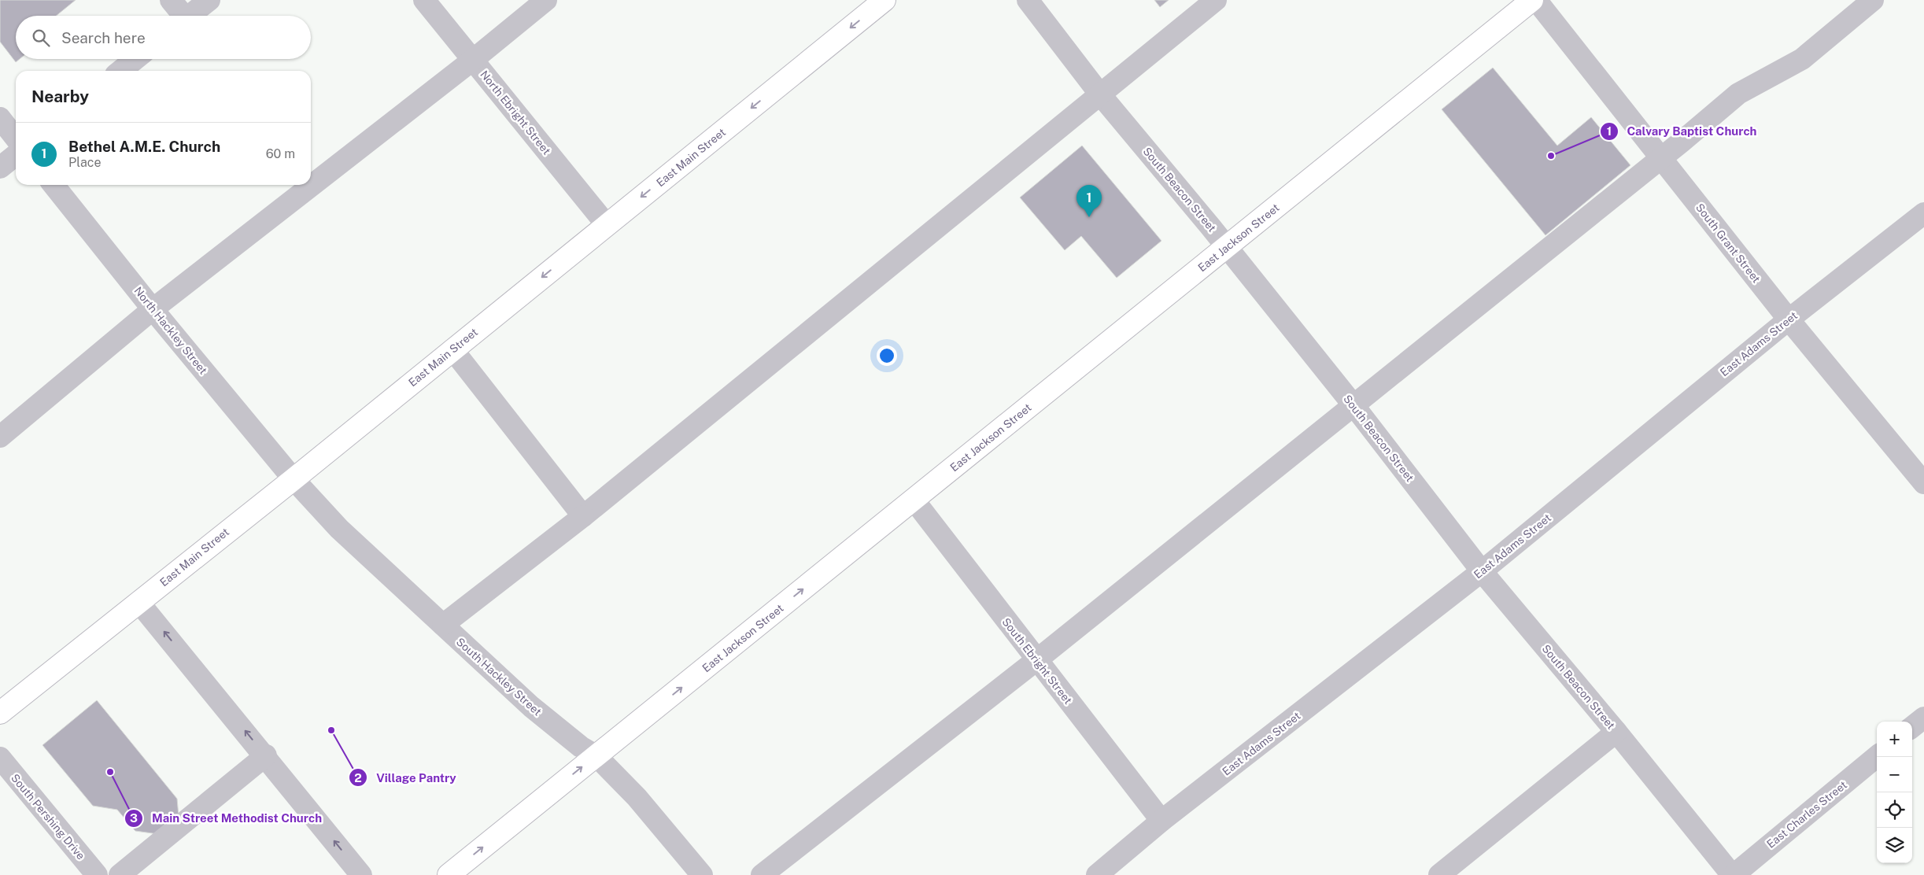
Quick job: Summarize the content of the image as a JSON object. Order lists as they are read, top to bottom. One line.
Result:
{"streets":{"main road":["East Main Street","East Jackson Street"],"street":["North Ebright Street","South Beacon Street","South Grant Street","North Hackley Street","East Adams Street","South Ebright Street","South Hackley Street","East Charles Street","South Pershing Drive"]},"crossings":[["North Ebright Street","East Main Street"],["East Main Street","North Hackley Street"],["East Main Street","South Hackley Street"],["South Beacon Street","East Jackson Street"],["South Beacon Street","East Adams Street"],["South Beacon Street","East Charles Street"],["East Jackson Street","South Ebright Street"],["East Jackson Street","South Hackley Street"],["South Grant Street","East Adams Street"],["North Hackley Street","South Hackley Street"],["East Adams Street","South Ebright Street"]],"one_way":["East Main Street","East Jackson Street"],"places":["Calvary Baptist Church","Village Pantry","Main Street Methodist Church"],"page":{"search":"Search here","heading":"Nearby","list":[{"mark":"1","name":"Bethel A.M.E. Church","note":"Place","value":"60 m"}],"pins":"1","map_buttons":["+","−"]}}
